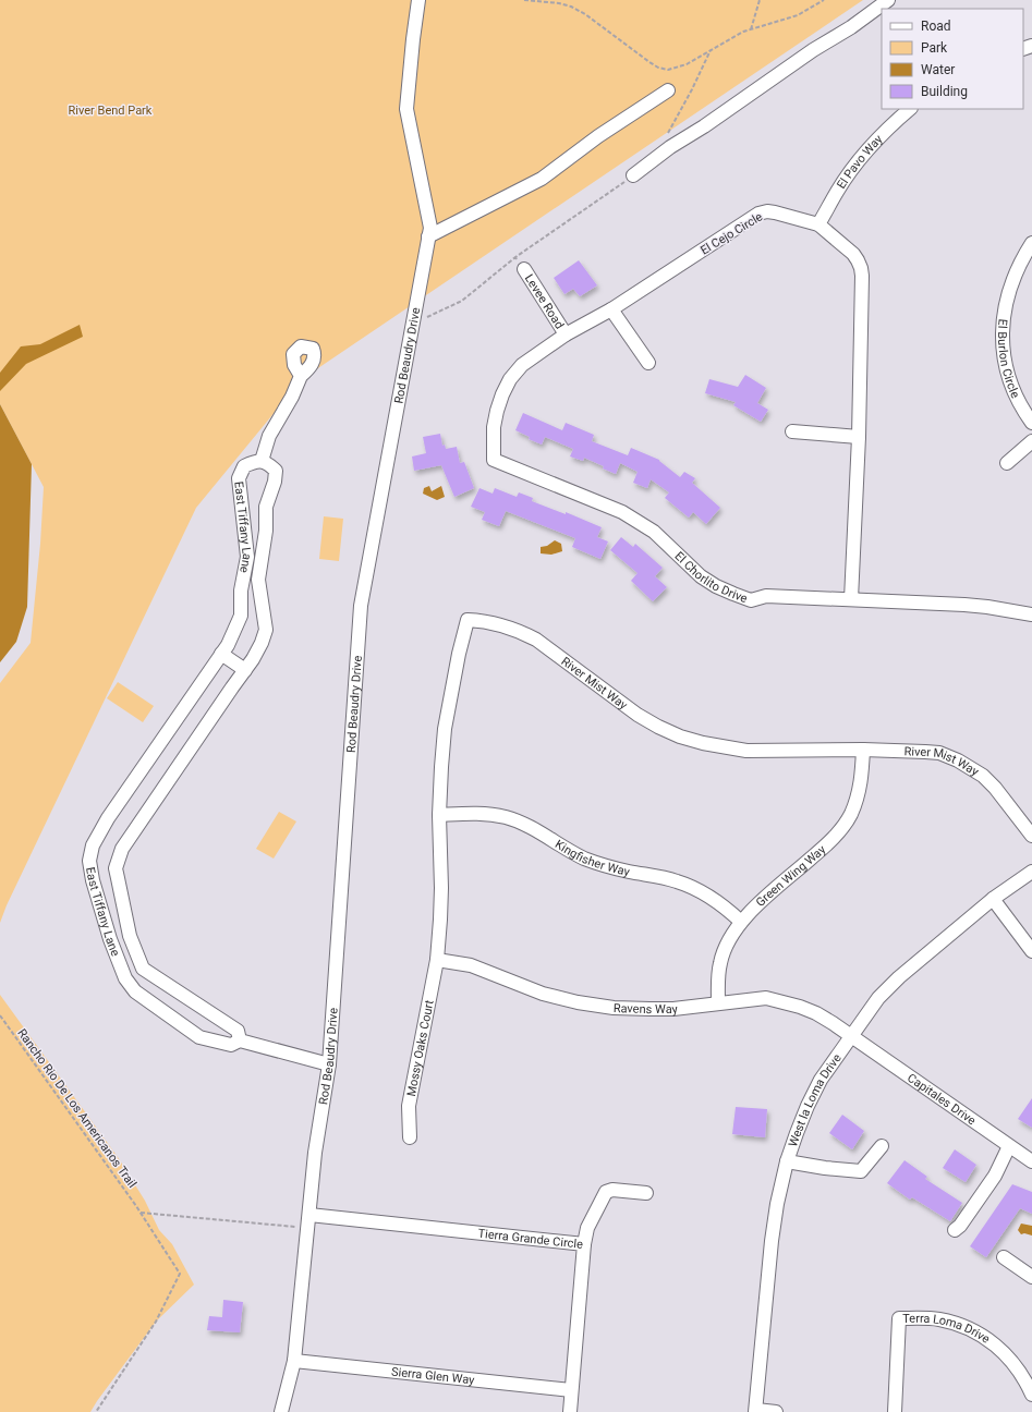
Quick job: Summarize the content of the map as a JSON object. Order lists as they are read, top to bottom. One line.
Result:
{"streets":{"street":["El Pavo Way","El Cejo Circle","Levee Road","Rod Beaudry Drive","El Burlon Circle","East Tiffany Lane","El Chorlito Drive","River Mist Way","Kingfisher Way","Green Wing Way","Ravens Way","Mossy Oaks Court","Capitales Drive","West la Loma Drive","Tierra Grande Circle","Terra Loma Drive","Sierra Glen Way"],"path":["Rancho Rio De Los Americanos Trail"]},"crossings":[["El Pavo Way","El Cejo Circle"],["El Cejo Circle","Levee Road"],["El Cejo Circle","El Chorlito Drive"],["Rod Beaudry Drive","East Tiffany Lane"],["Rod Beaudry Drive","Tierra Grande Circle"],["Rod Beaudry Drive","Sierra Glen Way"],["River Mist Way","Kingfisher Way"],["River Mist Way","Green Wing Way"],["River Mist Way","Ravens Way"],["River Mist Way","Mossy Oaks Court"],["Kingfisher Way","Green Wing Way"],["Green Wing Way","Ravens Way"],["Ravens Way","Mossy Oaks Court"],["Ravens Way","Capitales Drive"],["Ravens Way","West la Loma Drive"],["Capitales Drive","West la Loma Drive"],["Tierra Grande Circle","Sierra Glen Way"]],"parks":["River Bend Park"],"legend":["Road","Park","Water","Building"]}
